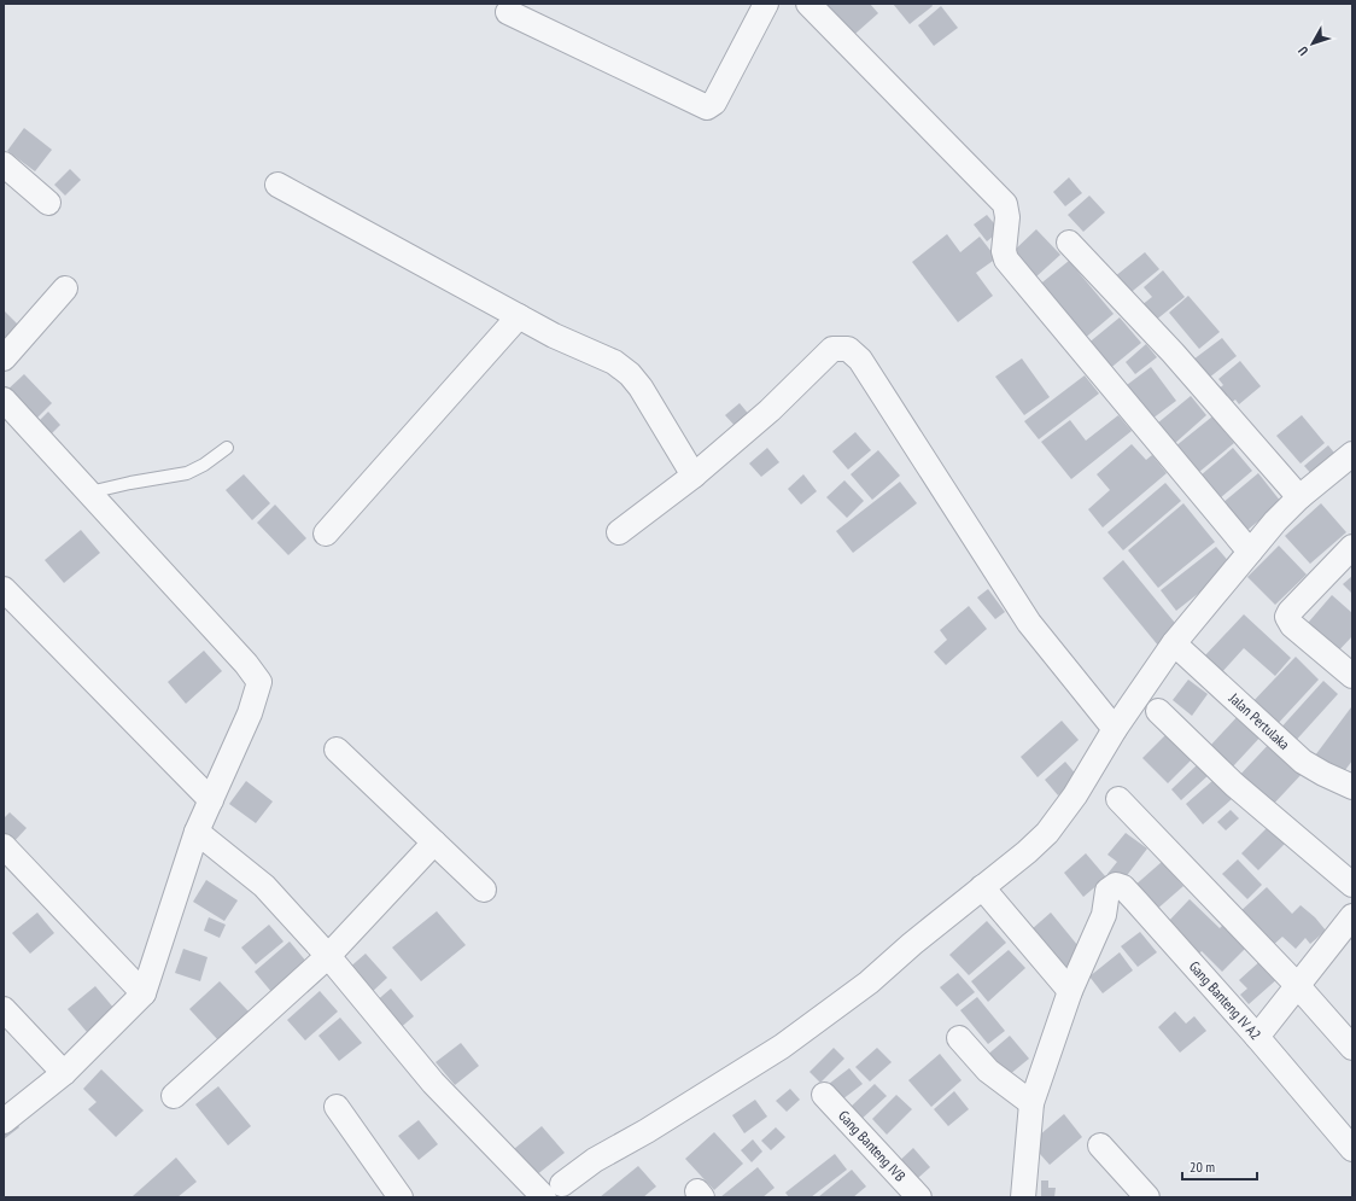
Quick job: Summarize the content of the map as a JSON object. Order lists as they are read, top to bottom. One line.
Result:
{"streets":{"street":["Jalan Pertulaka","Gang Banteng IV A2","Gang Banteng IVB"]},"scale_bar":"20 m","north":"bottom left"}
